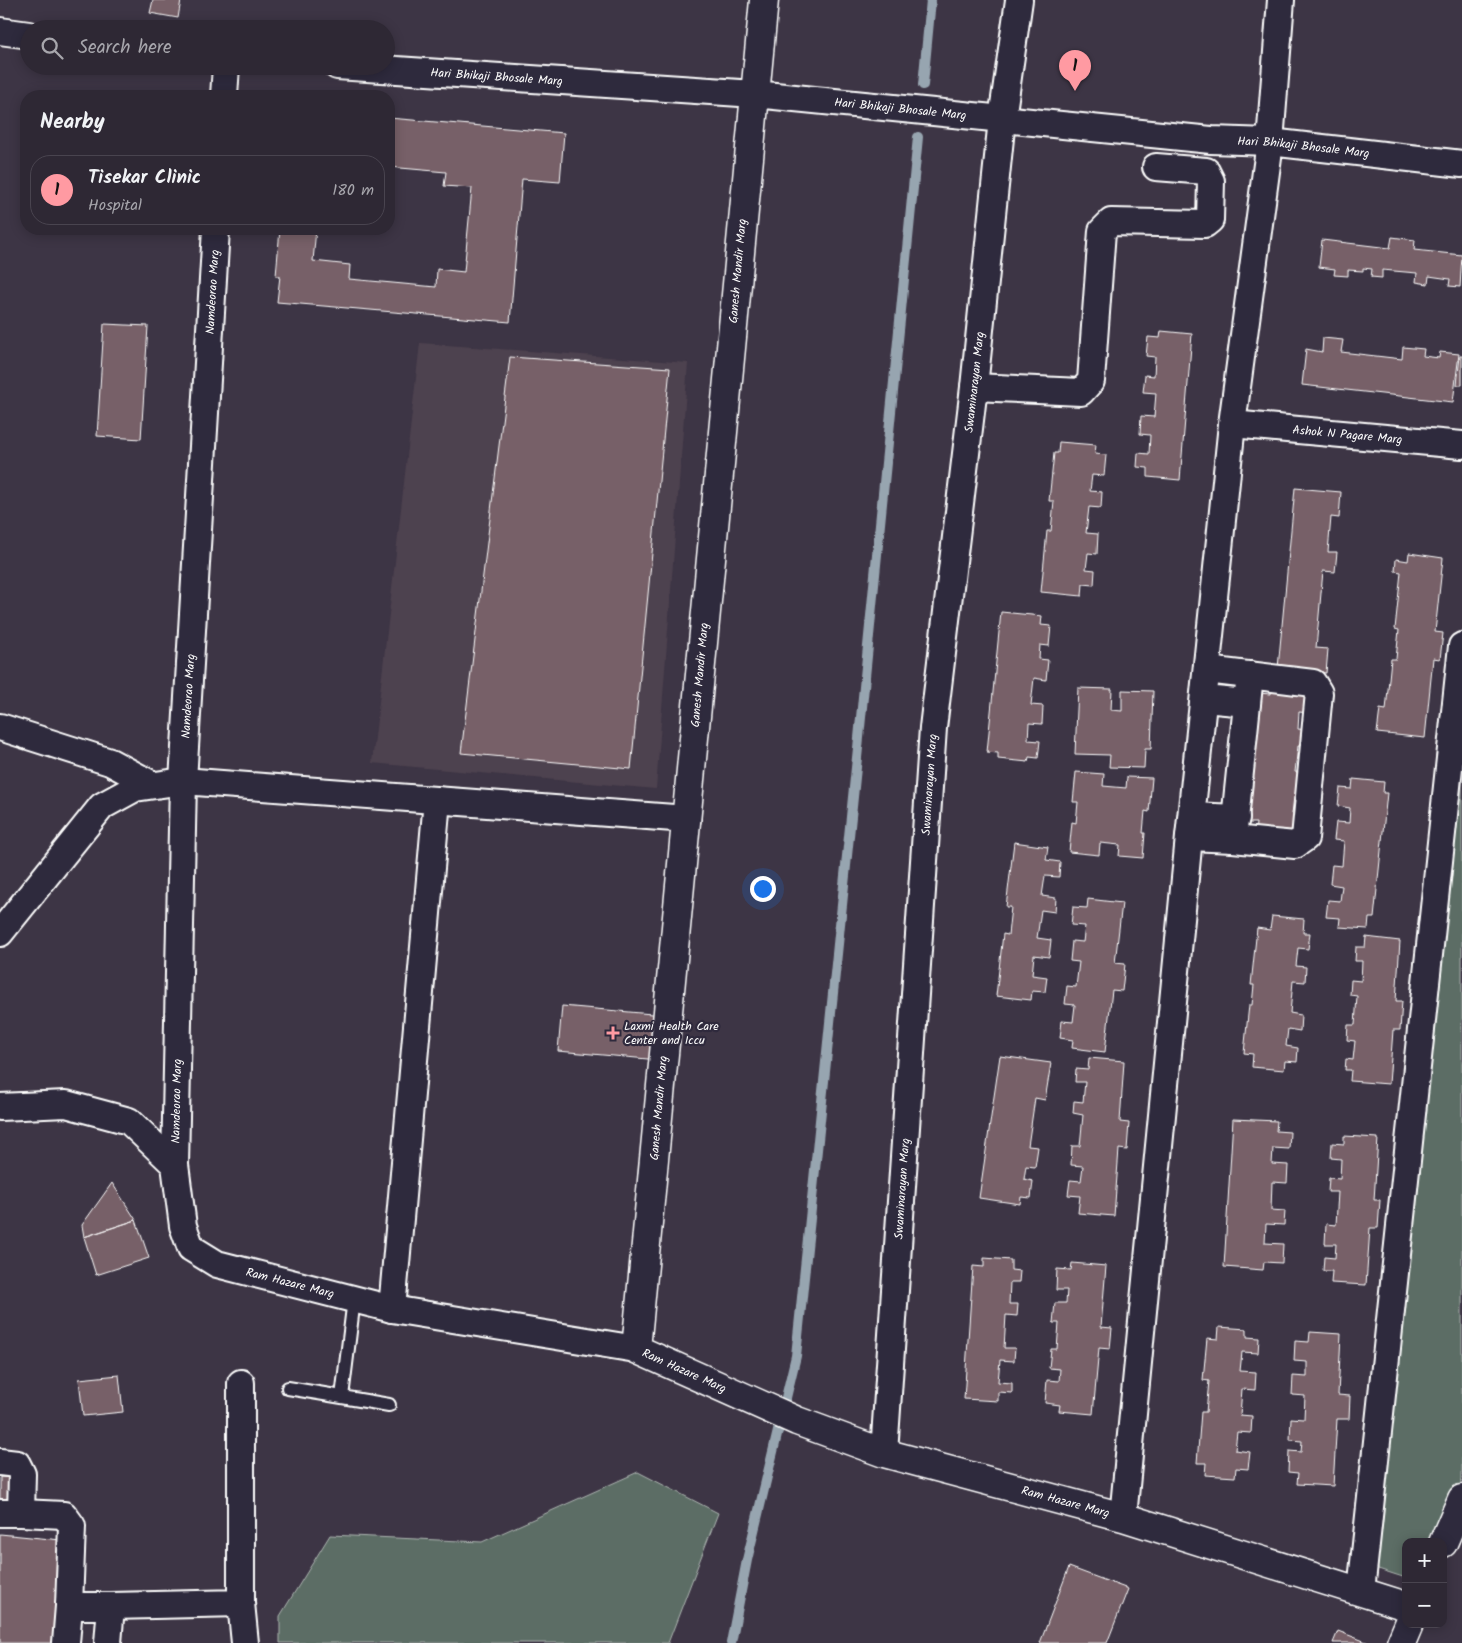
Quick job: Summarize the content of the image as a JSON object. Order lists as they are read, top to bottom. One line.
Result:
{"streets":{"street":["Hari Bhikaji Bhosale Marg","Ganesh Mandir Marg","Namdeorao Marg","Swaminarayan Marg","Ashok N Pagare Marg","Ram Hazare Marg"]},"crossings":[["Hari Bhikaji Bhosale Marg","Ganesh Mandir Marg"],["Hari Bhikaji Bhosale Marg","Swaminarayan Marg"],["Ganesh Mandir Marg","Ram Hazare Marg"],["Namdeorao Marg","Ram Hazare Marg"],["Swaminarayan Marg","Ram Hazare Marg"]],"places":{"health":["Laxmi Health Care Center and Iccu"]},"page":{"search":"Search here","pins":"1","heading":"Nearby","list":[{"mark":"1","name":"Tisekar Clinic","note":"Hospital","value":"180 m"}],"map_buttons":["+","−"]}}
